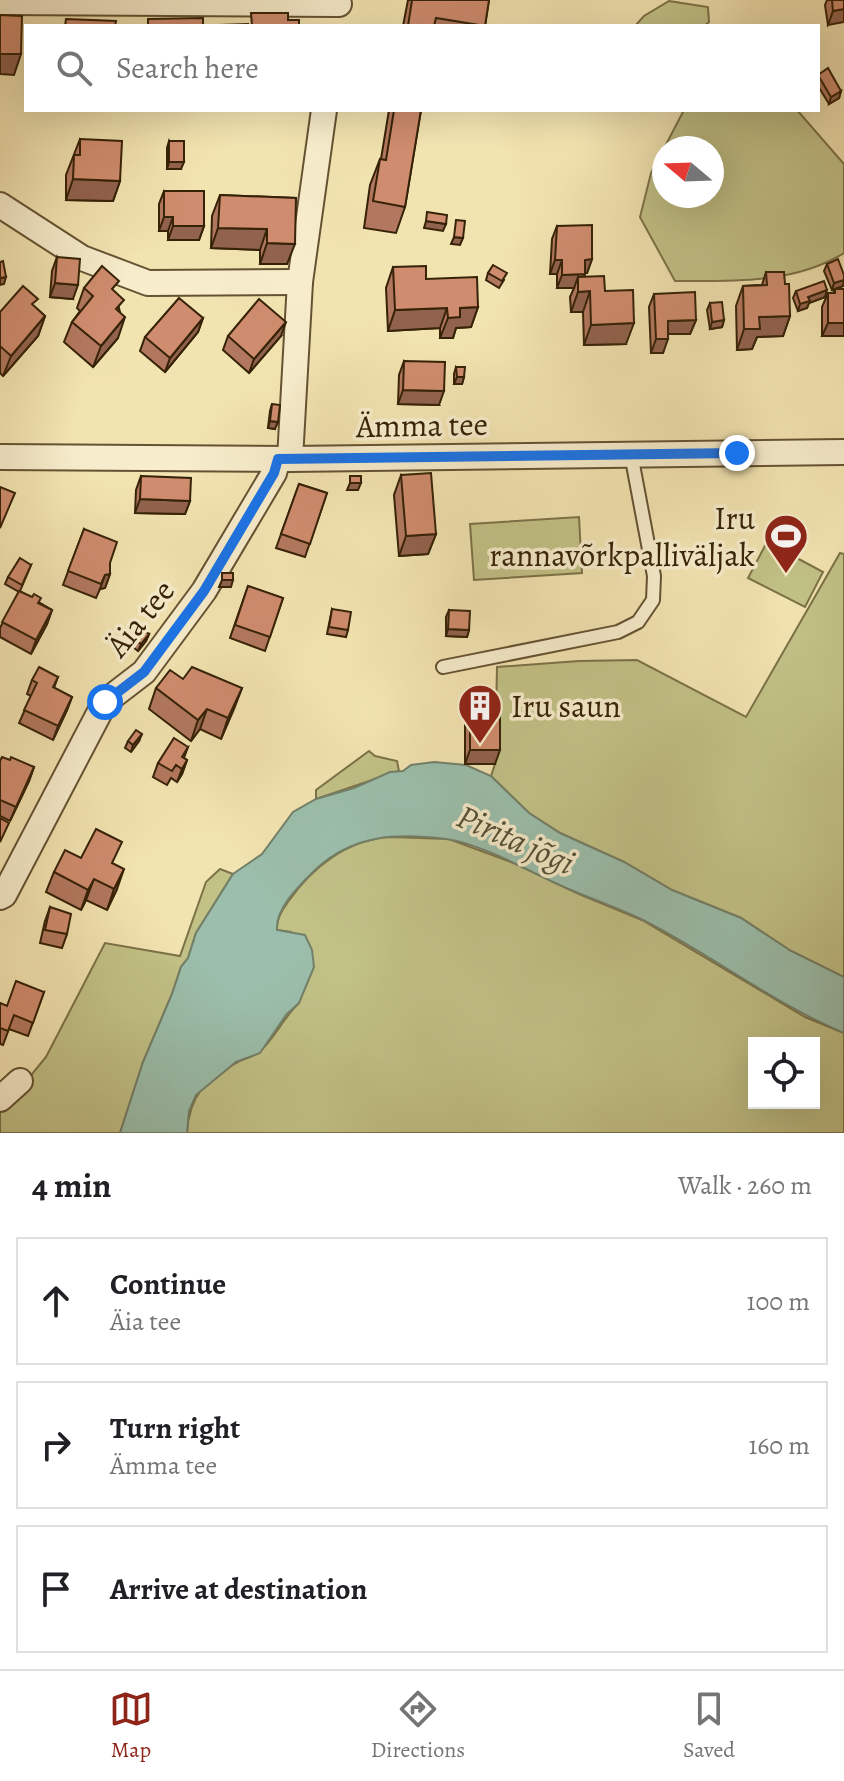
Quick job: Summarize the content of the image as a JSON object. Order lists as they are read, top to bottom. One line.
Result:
{"streets":{"street":["Ämma tee","Äia tee"]},"crossings":[["Ämma tee","Äia tee"]],"water":["Pirita jõgi"],"places":{"sports":["Iru rannavõrkpalliväljak"],"building":["Iru saun"]},"north":"left","page":{"search":"Search here","heading":["4 min","Walk · 260 m"],"list":[["Continue","Äia tee","100 m"],["Turn right","Ämma tee","160 m"],"Arrive at destination"],"nav":["Map","Directions","Saved"]}}
